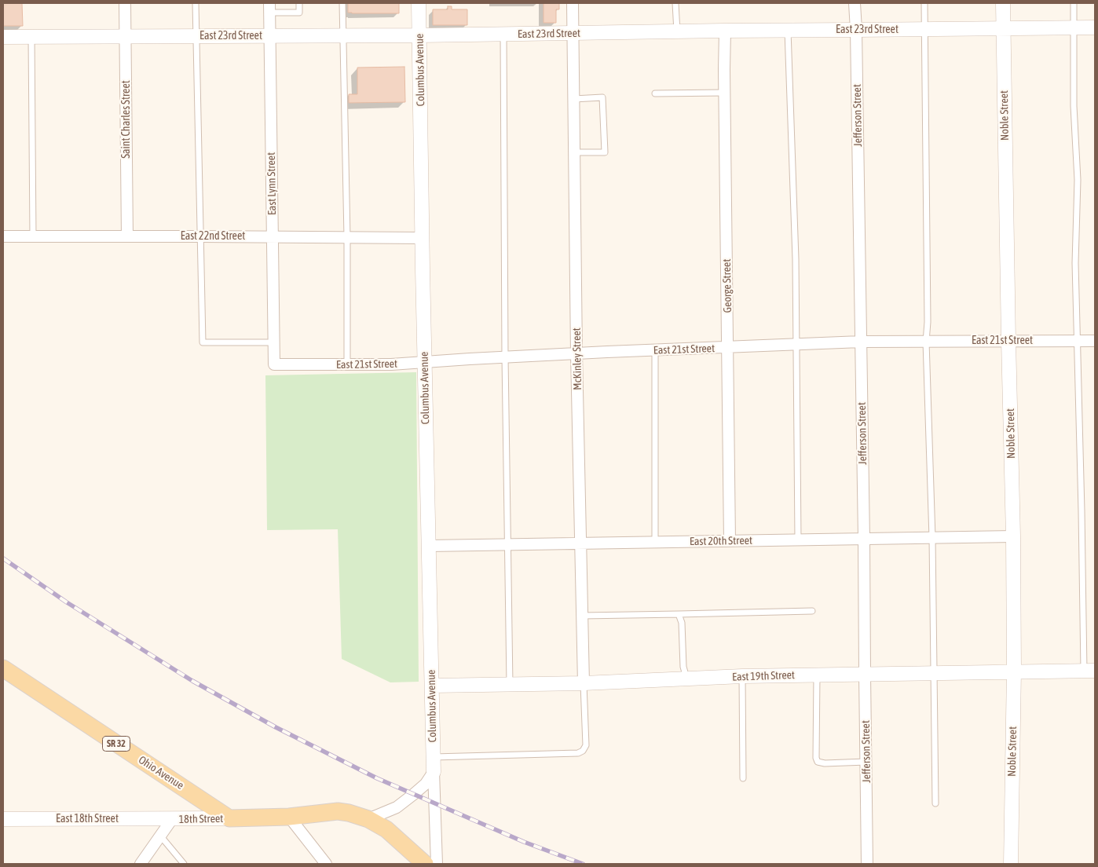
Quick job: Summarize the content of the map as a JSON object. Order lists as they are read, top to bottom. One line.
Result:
{"streets":{"main road":["SR 32","Ohio Avenue"],"street":["East 23rd Street","Columbus Avenue","Jefferson Street","Noble Street","Saint Charles Street","East Lynn Street","East 22nd Street","George Street","East 21st Street","McKinley Street","East 20th Street","East 19th Street","East 18th Street","18th Street"]},"crossings":[["East 23rd Street","Columbus Avenue"],["East 23rd Street","Jefferson Street"],["East 23rd Street","Noble Street"],["East 23rd Street","Saint Charles Street"],["East 23rd Street","East Lynn Street"],["East 23rd Street","George Street"],["East 23rd Street","McKinley Street"],["Columbus Avenue","East 22nd Street"],["Columbus Avenue","East 21st Street"],["Columbus Avenue","East 20th Street"],["Columbus Avenue","East 19th Street"],["Jefferson Street","East 21st Street"],["Jefferson Street","East 20th Street"],["Jefferson Street","East 19th Street"],["Noble Street","East 21st Street"],["Noble Street","East 20th Street"],["Noble Street","East 19th Street"],["Saint Charles Street","East 22nd Street"],["East Lynn Street","East 22nd Street"],["East Lynn Street","East 21st Street"],["George Street","East 21st Street"],["George Street","East 20th Street"],["East 21st Street","McKinley Street"],["McKinley Street","East 20th Street"],["McKinley Street","East 19th Street"],["Ohio Avenue","18th Street"],["East 18th Street","18th Street"]]}
